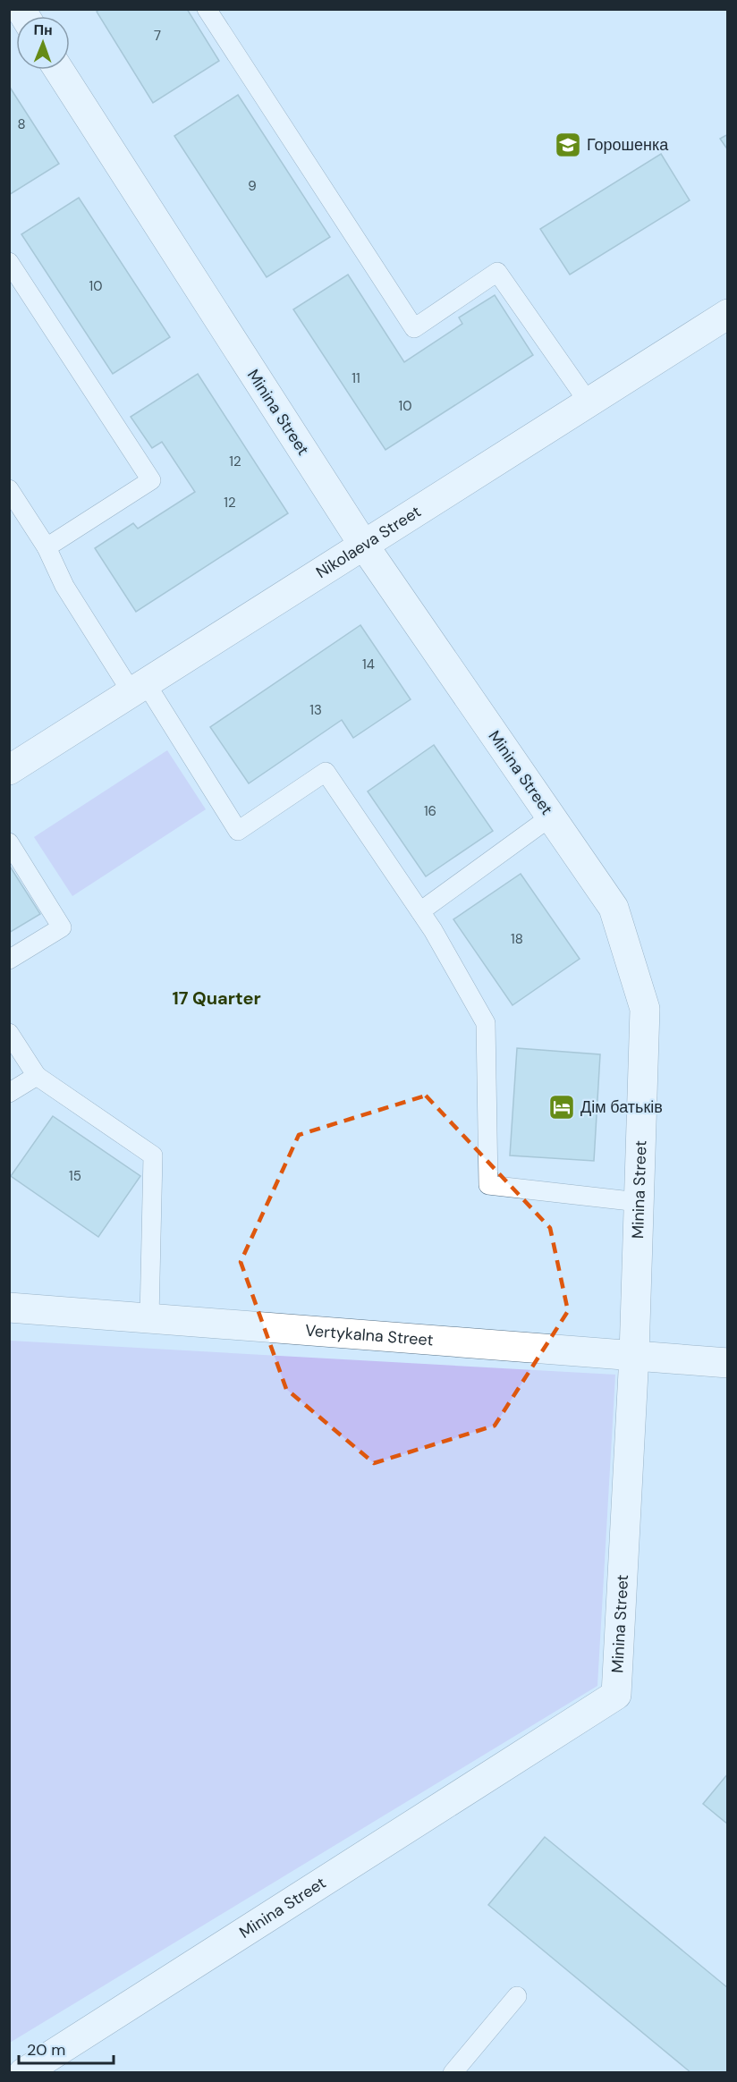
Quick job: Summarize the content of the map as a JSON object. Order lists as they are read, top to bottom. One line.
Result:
{"streets":{"street":["Minina Street","Nikolaeva Street","Vertykalna Street"]},"crossings":[["Minina Street","Nikolaeva Street"],["Minina Street","Vertykalna Street"]],"districts":["17 Quarter"],"places":{"school or university":["Горошенка"],"hotel":["Дім батьків"]},"house_numbers":["7","8","9","10","11","10","12","12","14","13","16","18","15"],"scale_bar":"20 m","north":"top"}
